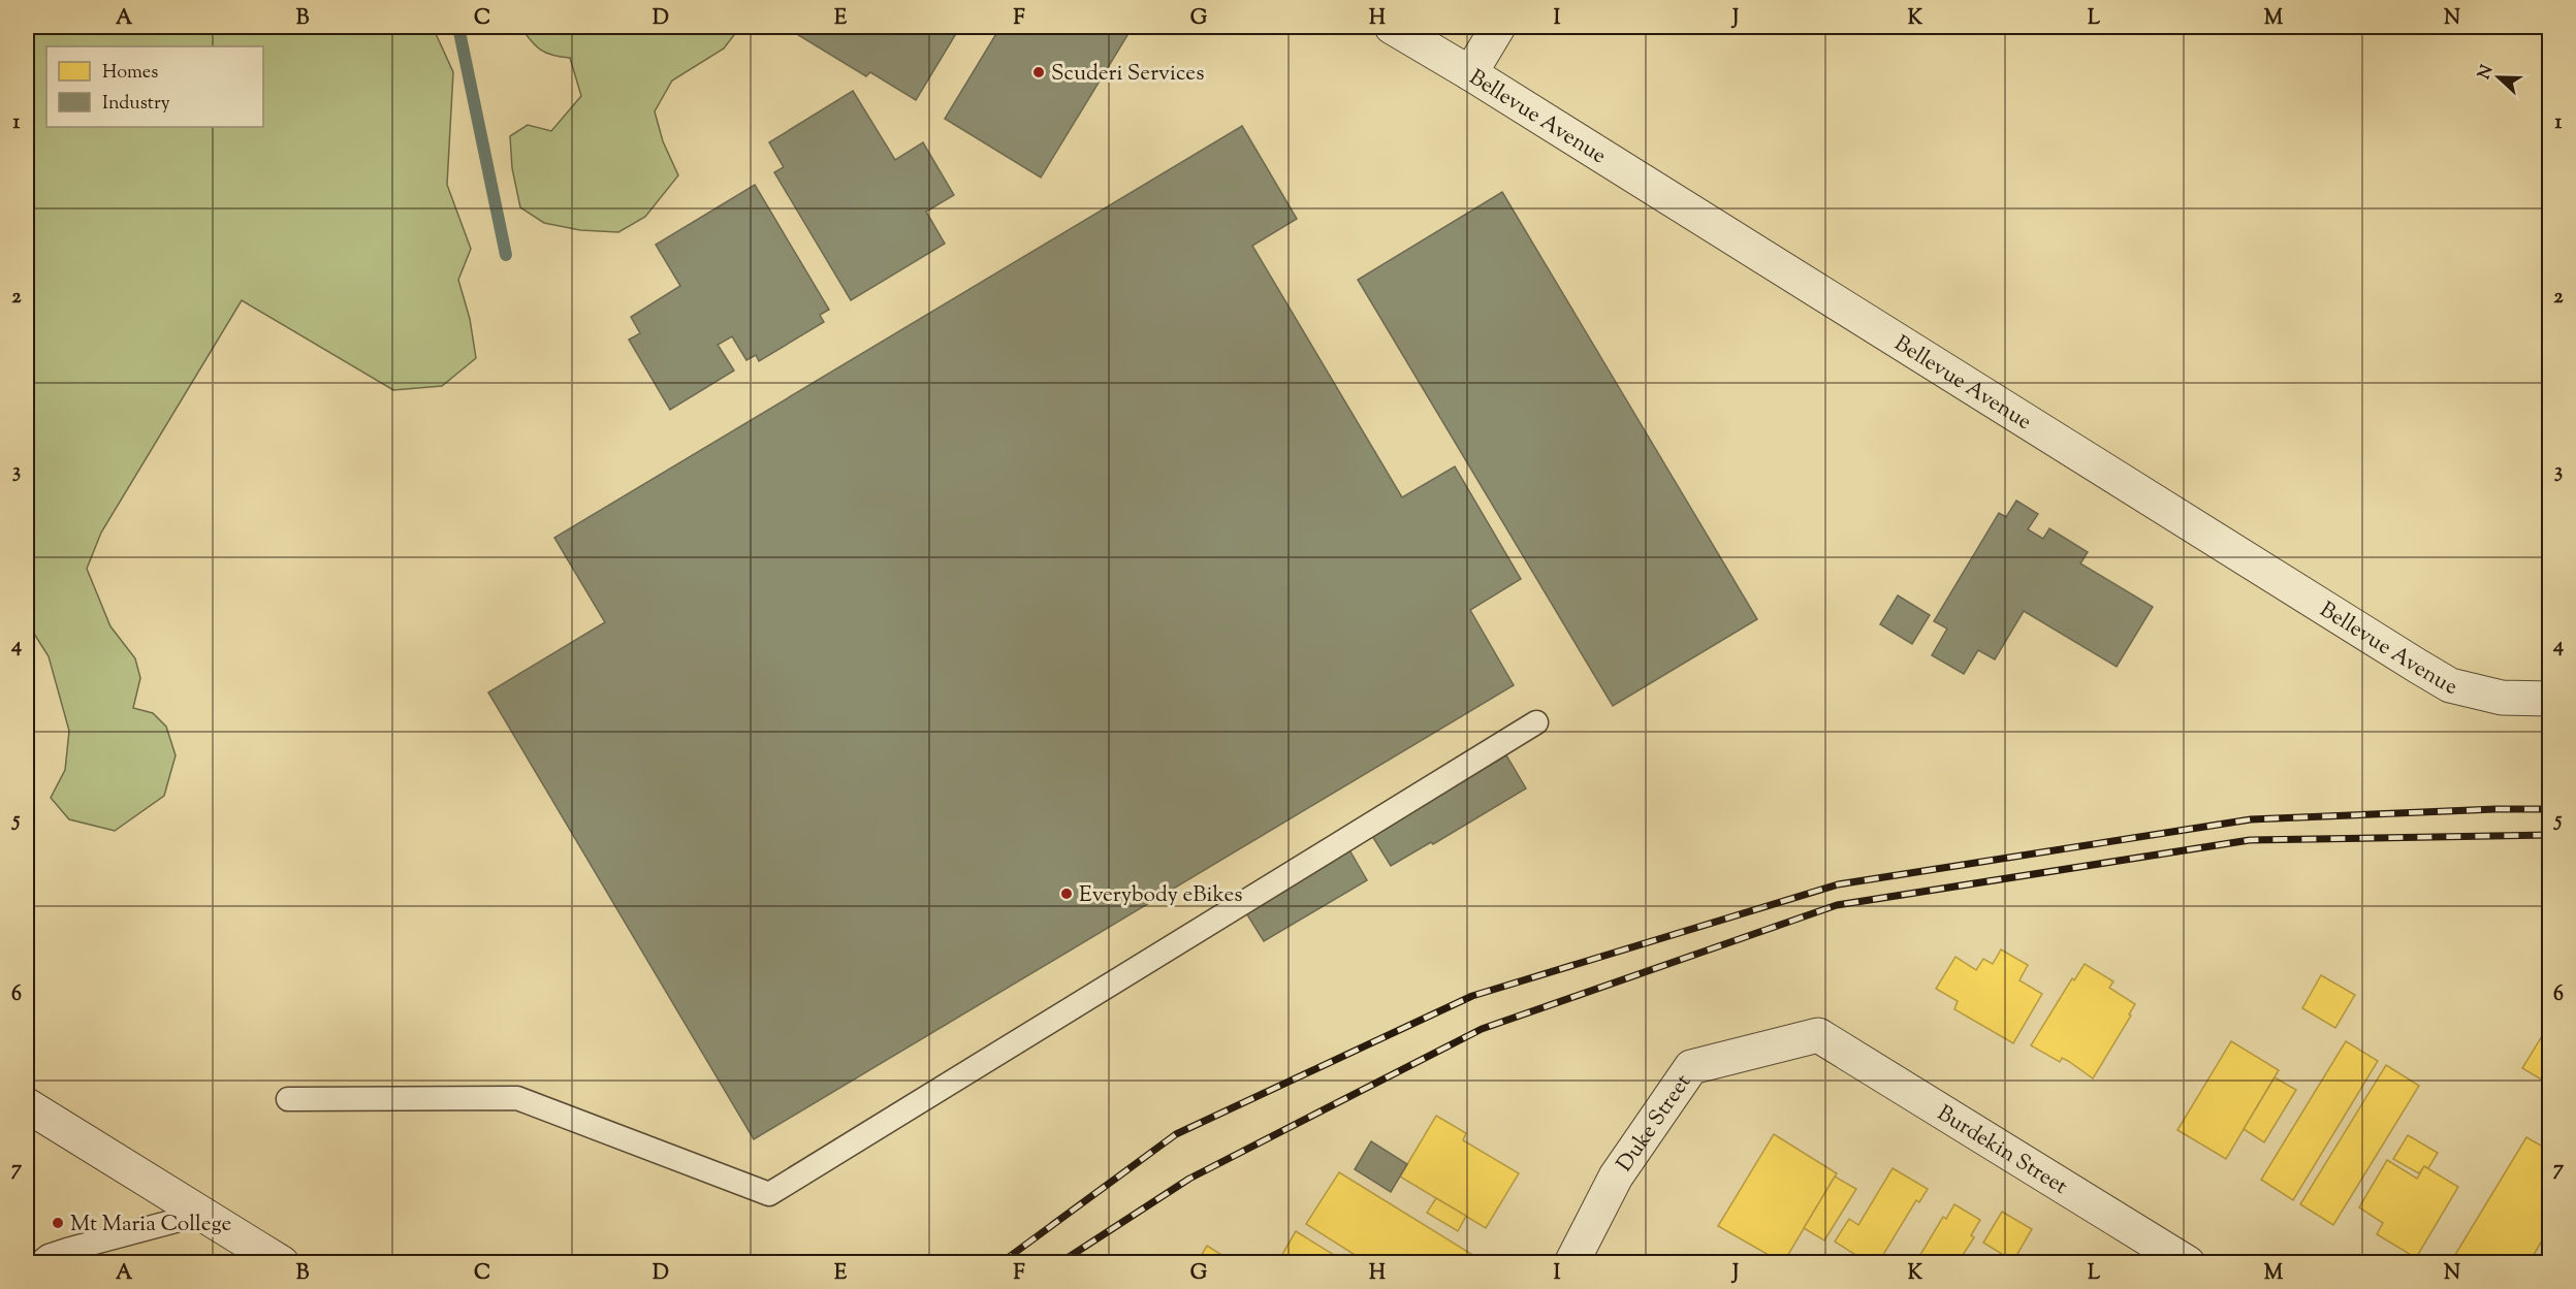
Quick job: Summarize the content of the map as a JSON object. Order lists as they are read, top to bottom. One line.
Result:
{"streets":{"street":["Bellevue Avenue","Duke Street","Burdekin Street"]},"crossings":[["Duke Street","Burdekin Street"]],"places":["Scuderi Services","Everybody eBikes","Mt Maria College"],"legend":["Homes","Industry"],"north":"left","grid":{"columns":["A","B","C","D","E","F","G","H","I","J","K","L","M","N"],"rows":["1","2","3","4","5","6","7"]}}
